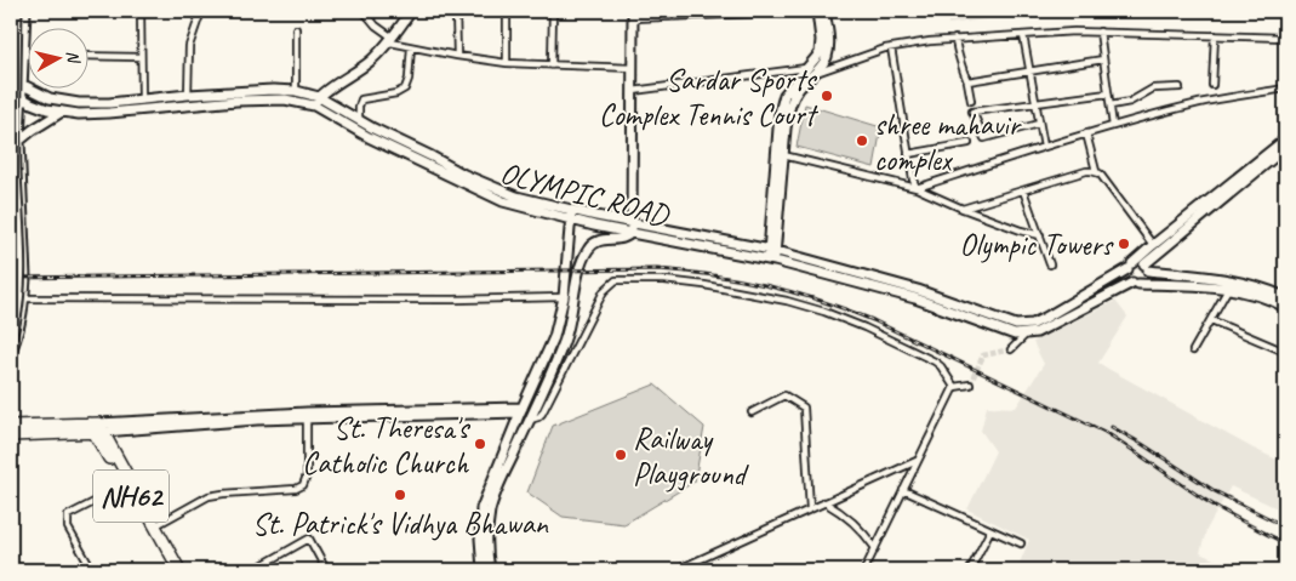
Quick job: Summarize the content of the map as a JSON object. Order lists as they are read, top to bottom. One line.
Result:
{"streets":{"highway":["NH62"],"street":["OLYMPIC ROAD"]},"places":["Sardar Sports Complex Tennis Court","shree mahavir complex","Olympic Towers","St. Theresa's Catholic Church","Railway Playground","St. Patrick's Vidhya Bhawan"],"north":"right"}
